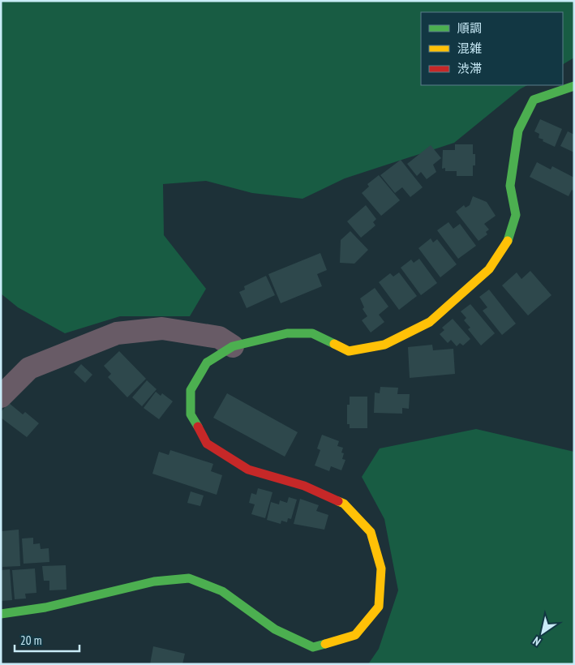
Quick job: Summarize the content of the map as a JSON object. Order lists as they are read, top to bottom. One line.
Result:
{"legend":["順調","混雑","渋滞"],"scale_bar":"20 m","north":"bottom left"}
